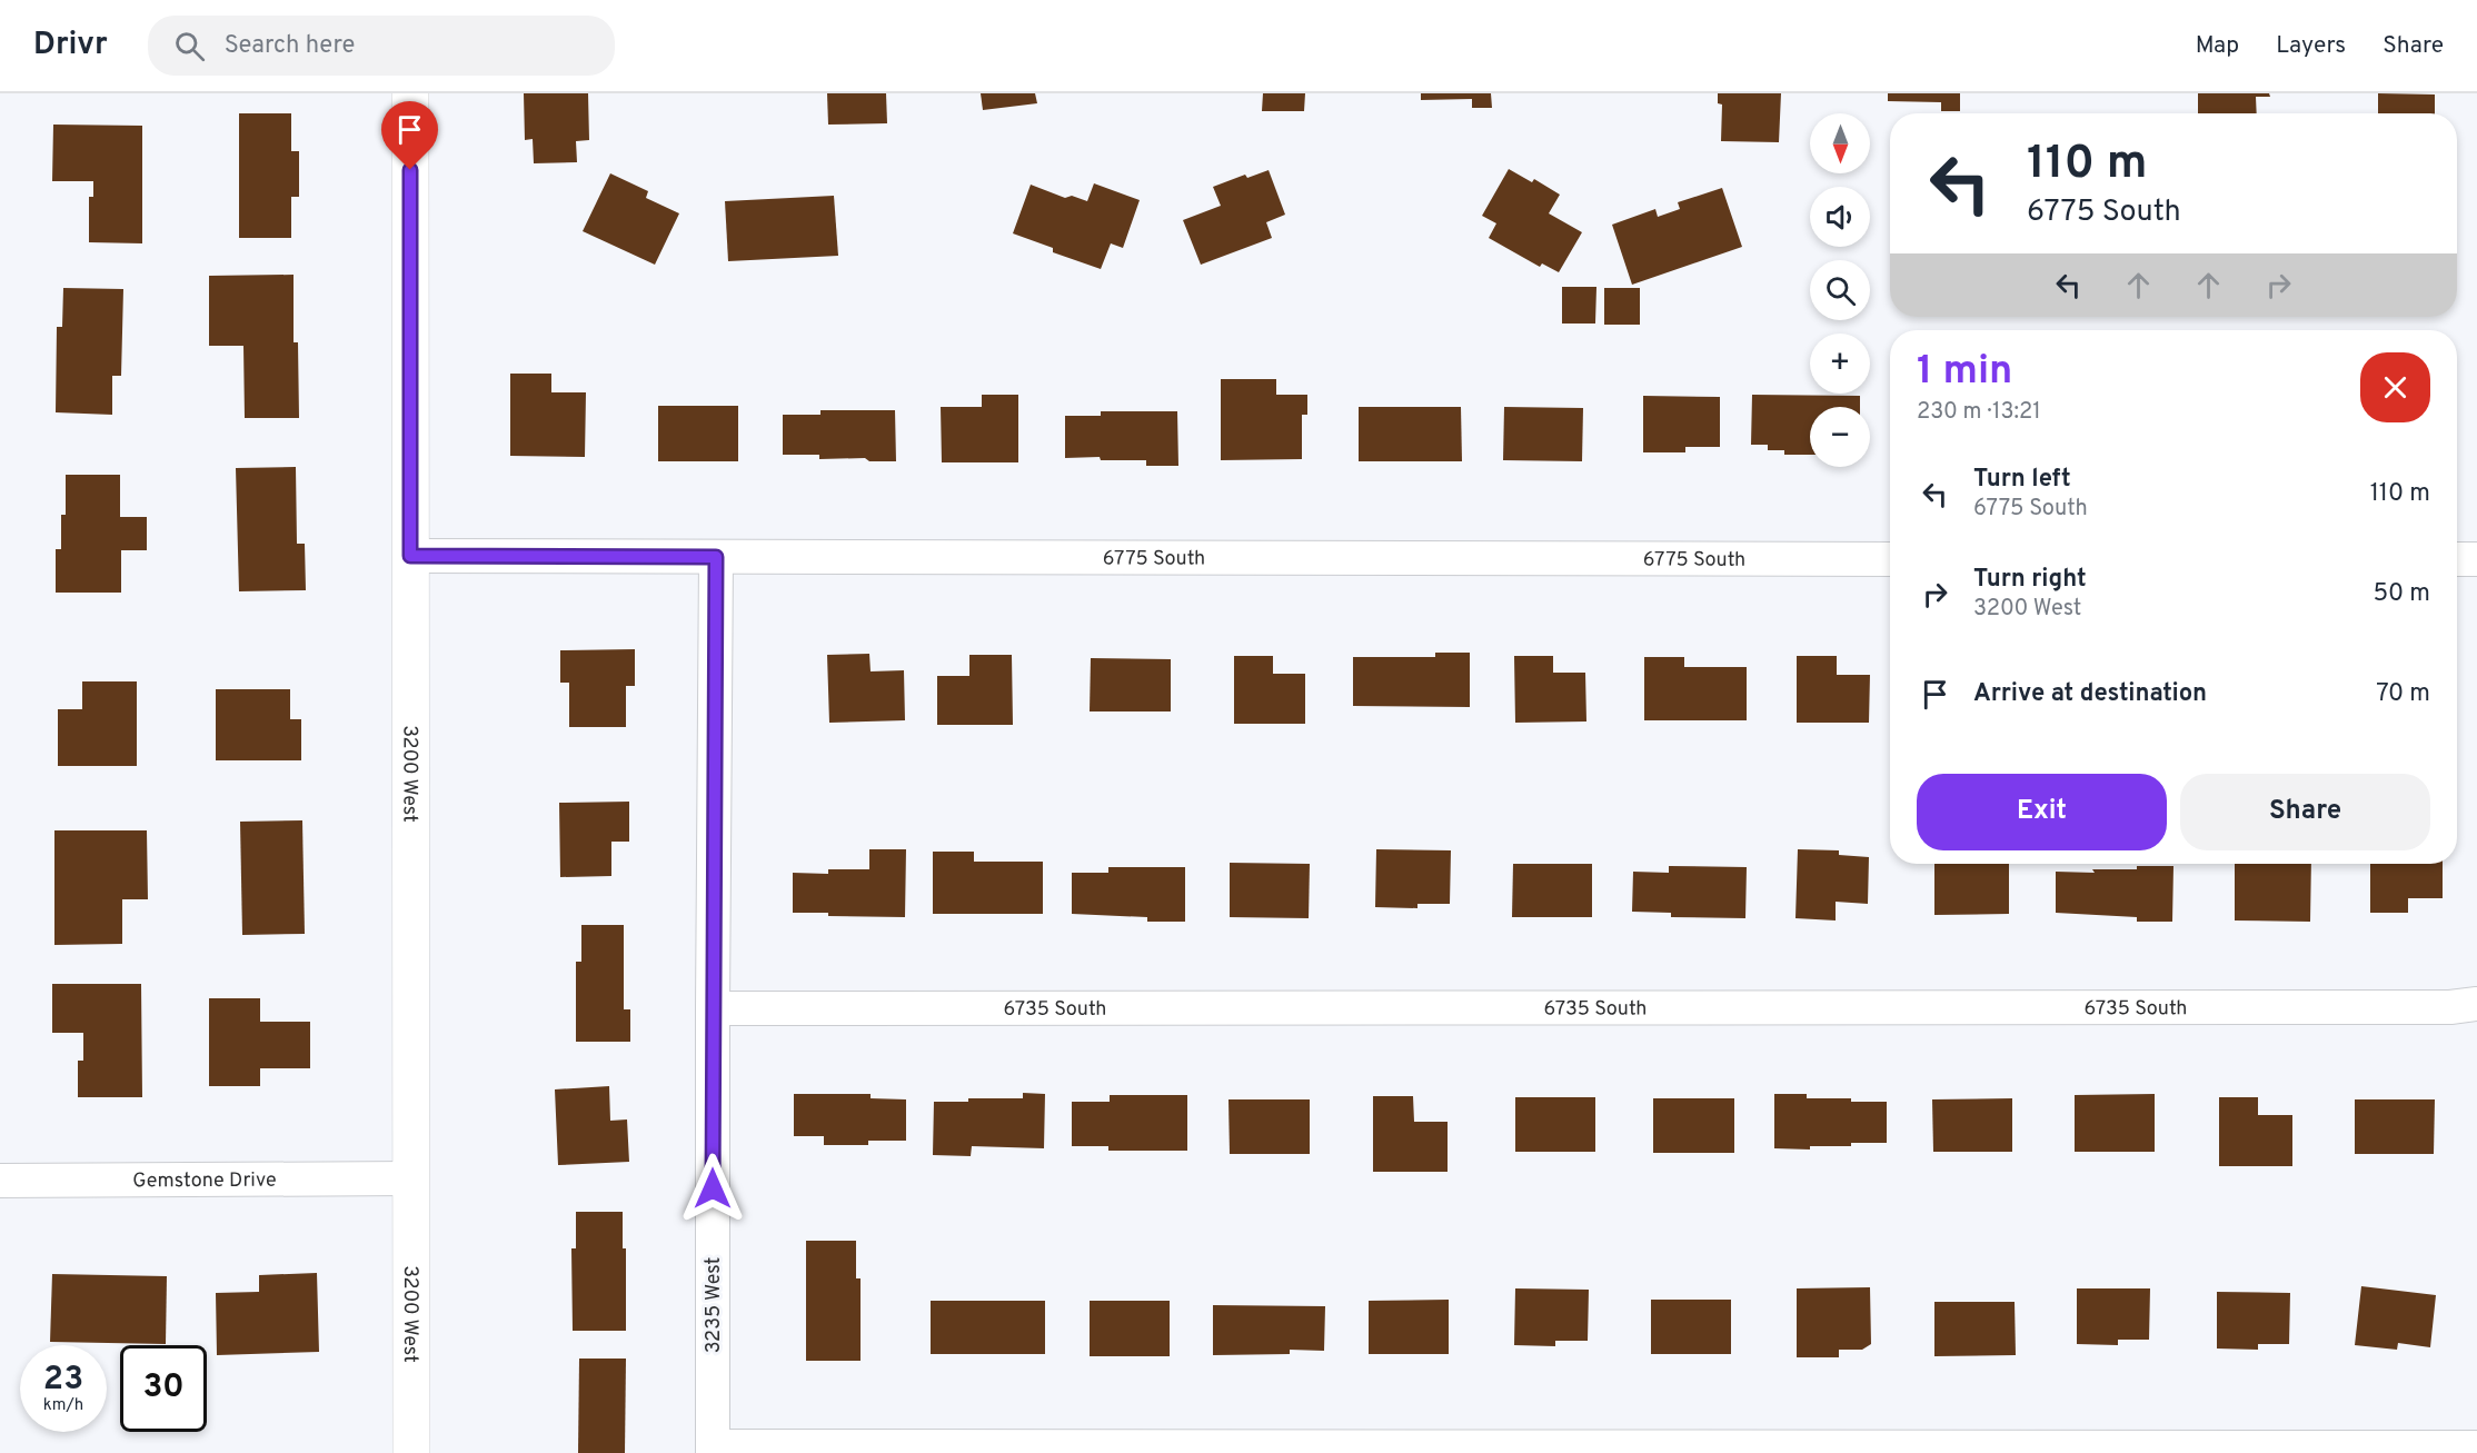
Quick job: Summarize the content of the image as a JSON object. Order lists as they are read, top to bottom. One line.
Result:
{"streets":{"street":["6775 South","3200 West","6735 South","Gemstone Drive","3235 West"]},"crossings":[["6775 South","3200 West"],["6775 South","3235 West"],["3200 West","Gemstone Drive"],["6735 South","3235 West"]],"north":"bottom","page":{"header":"Drivr","search":"Search here","nav":["Map","Layers","Share"],"map_buttons":["+","−"],"turn":["110 m","6775 South"],"heading":["1 min","230 m · 13:21"],"list":[{"name":"Turn left","note":"6775 South","value":"110 m"},{"name":"Turn right","note":"3200 West","value":"50 m"},{"name":"Arrive at destination","value":"70 m"}],"buttons":["Exit","Share"],"speed":"23 km/h","limit":"30"}}
